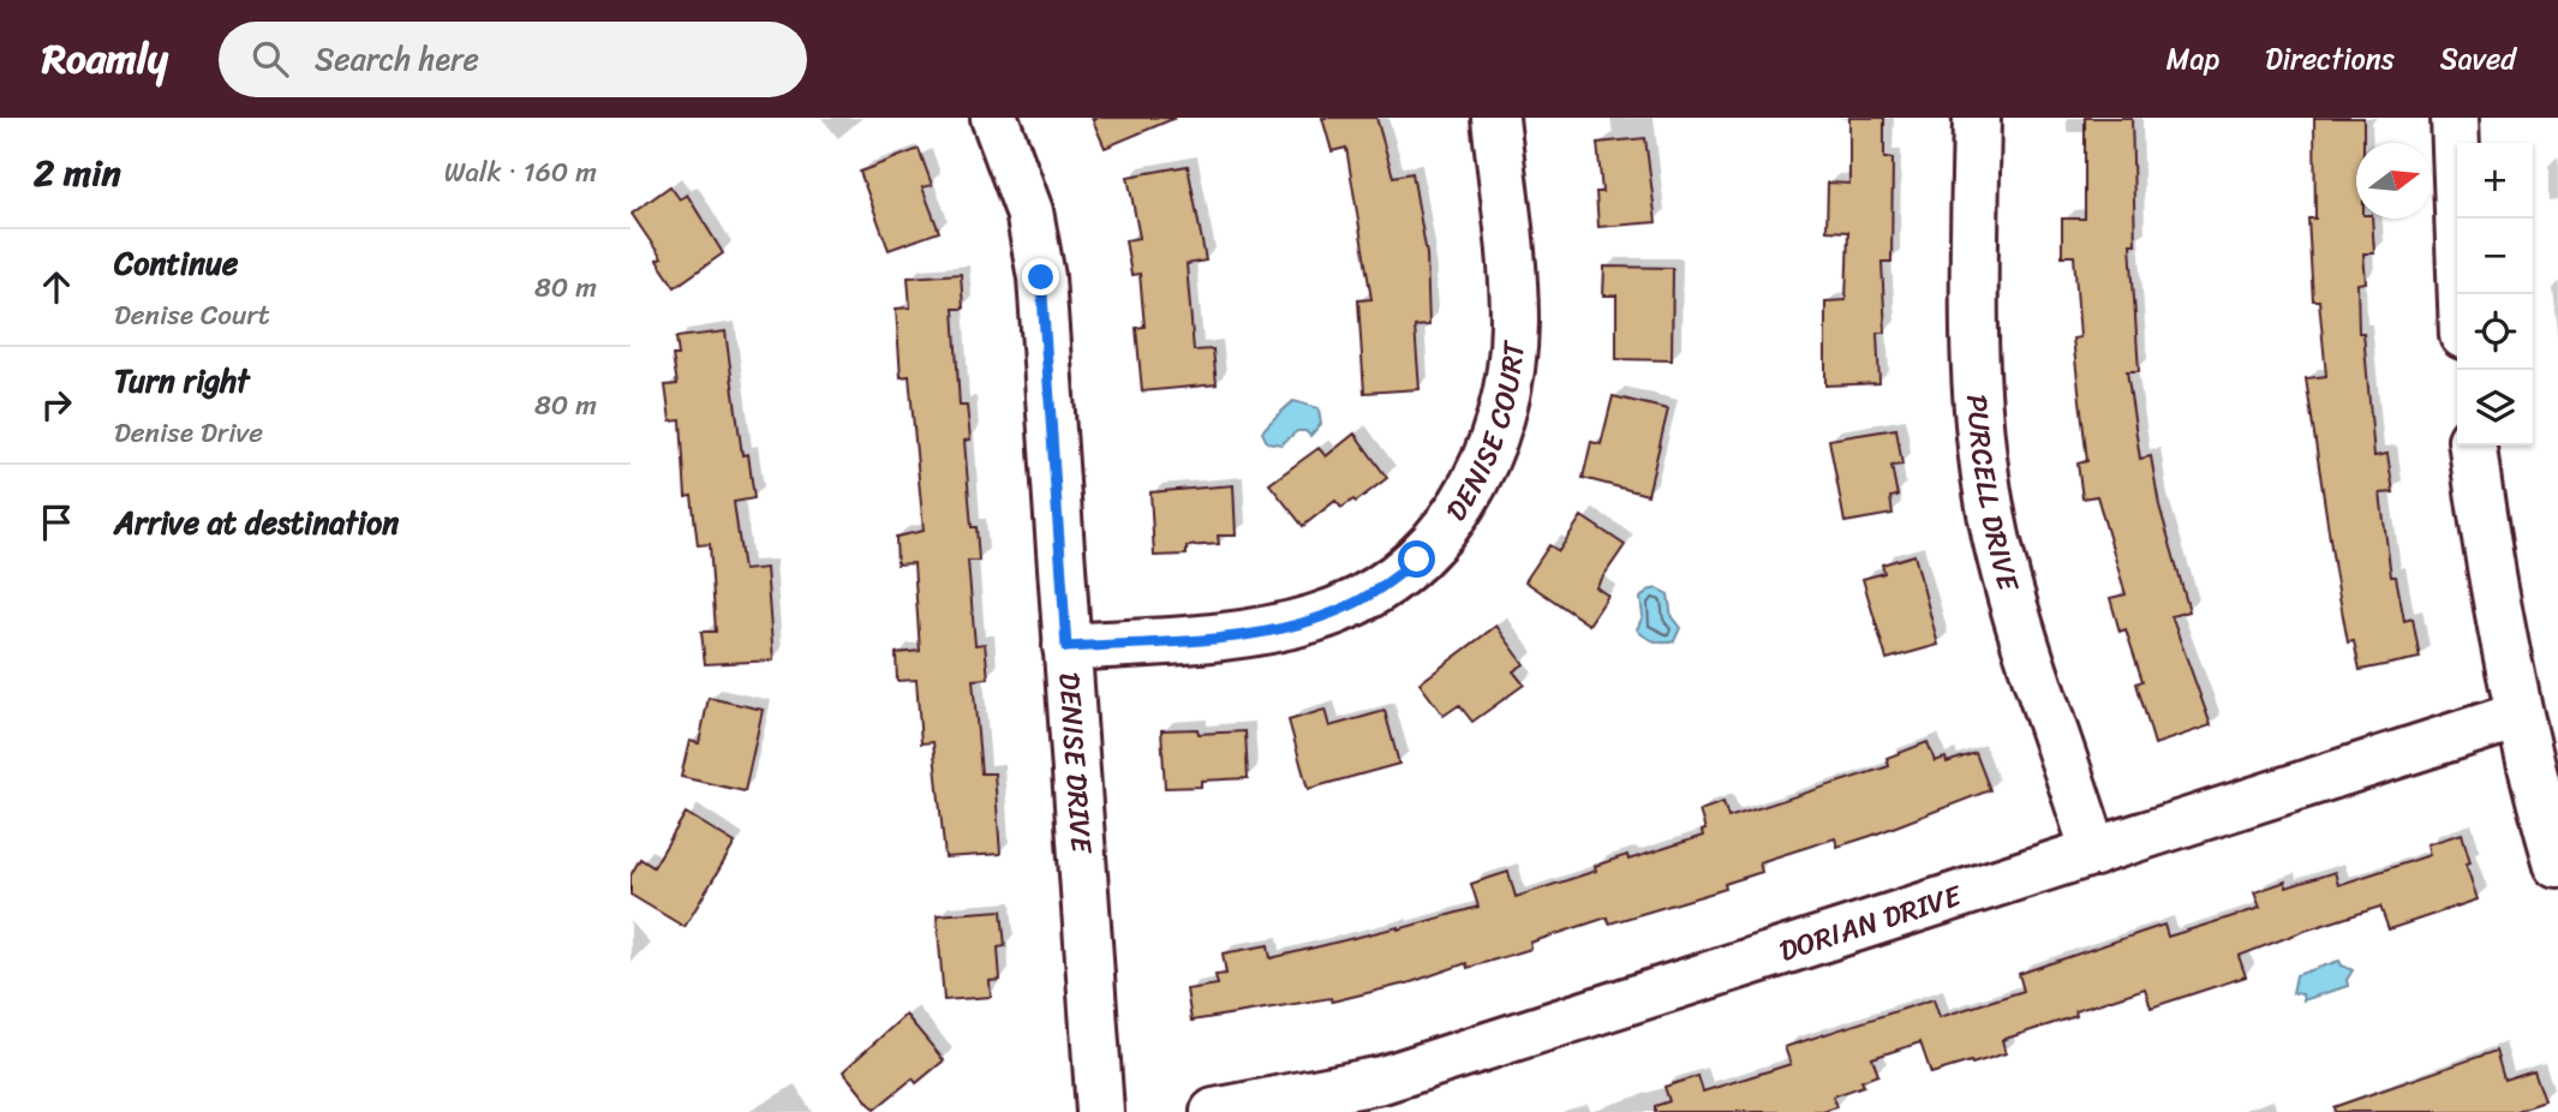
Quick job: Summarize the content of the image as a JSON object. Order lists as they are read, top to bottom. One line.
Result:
{"streets":{"street":["DENISE COURT","PURCELL DRIVE","DENISE DRIVE","DORIAN DRIVE"]},"crossings":[["DENISE COURT","DENISE DRIVE"],["PURCELL DRIVE","DORIAN DRIVE"]],"north":"right","page":{"header":"Roamly","search":"Search here","nav":["Map","Directions","Saved"],"heading":["2 min","Walk · 160 m"],"map_buttons":["+","−"],"list":[["Continue","Denise Court","80 m"],["Turn right","Denise Drive","80 m"],"Arrive at destination"]}}
